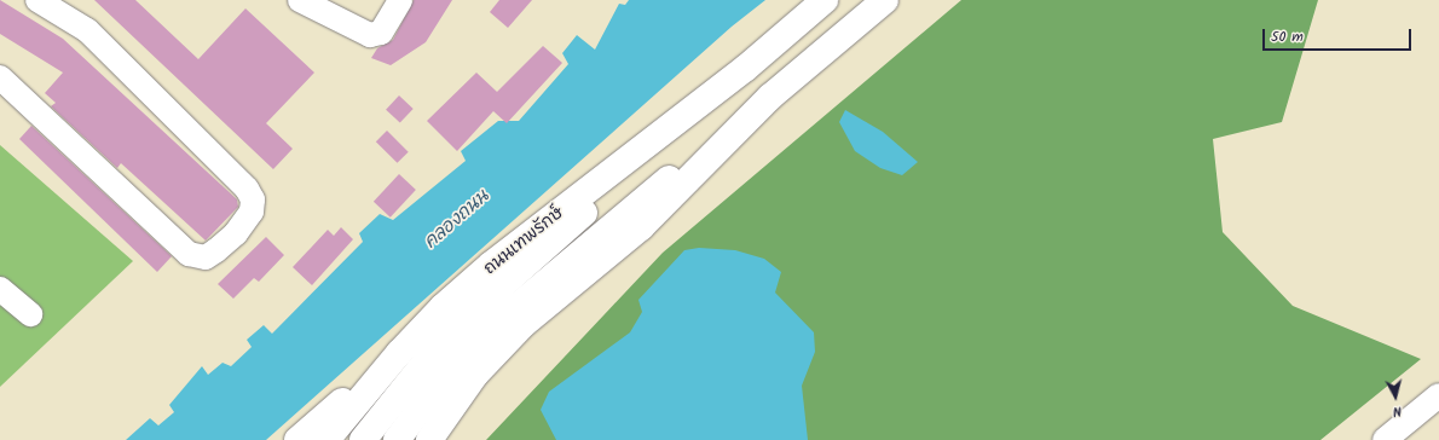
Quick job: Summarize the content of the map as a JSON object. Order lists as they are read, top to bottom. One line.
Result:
{"streets":{"main road":["ถนนเทพรักษ์"]},"water":["คลองถนน"],"scale_bar":"50 m","north":"bottom"}
